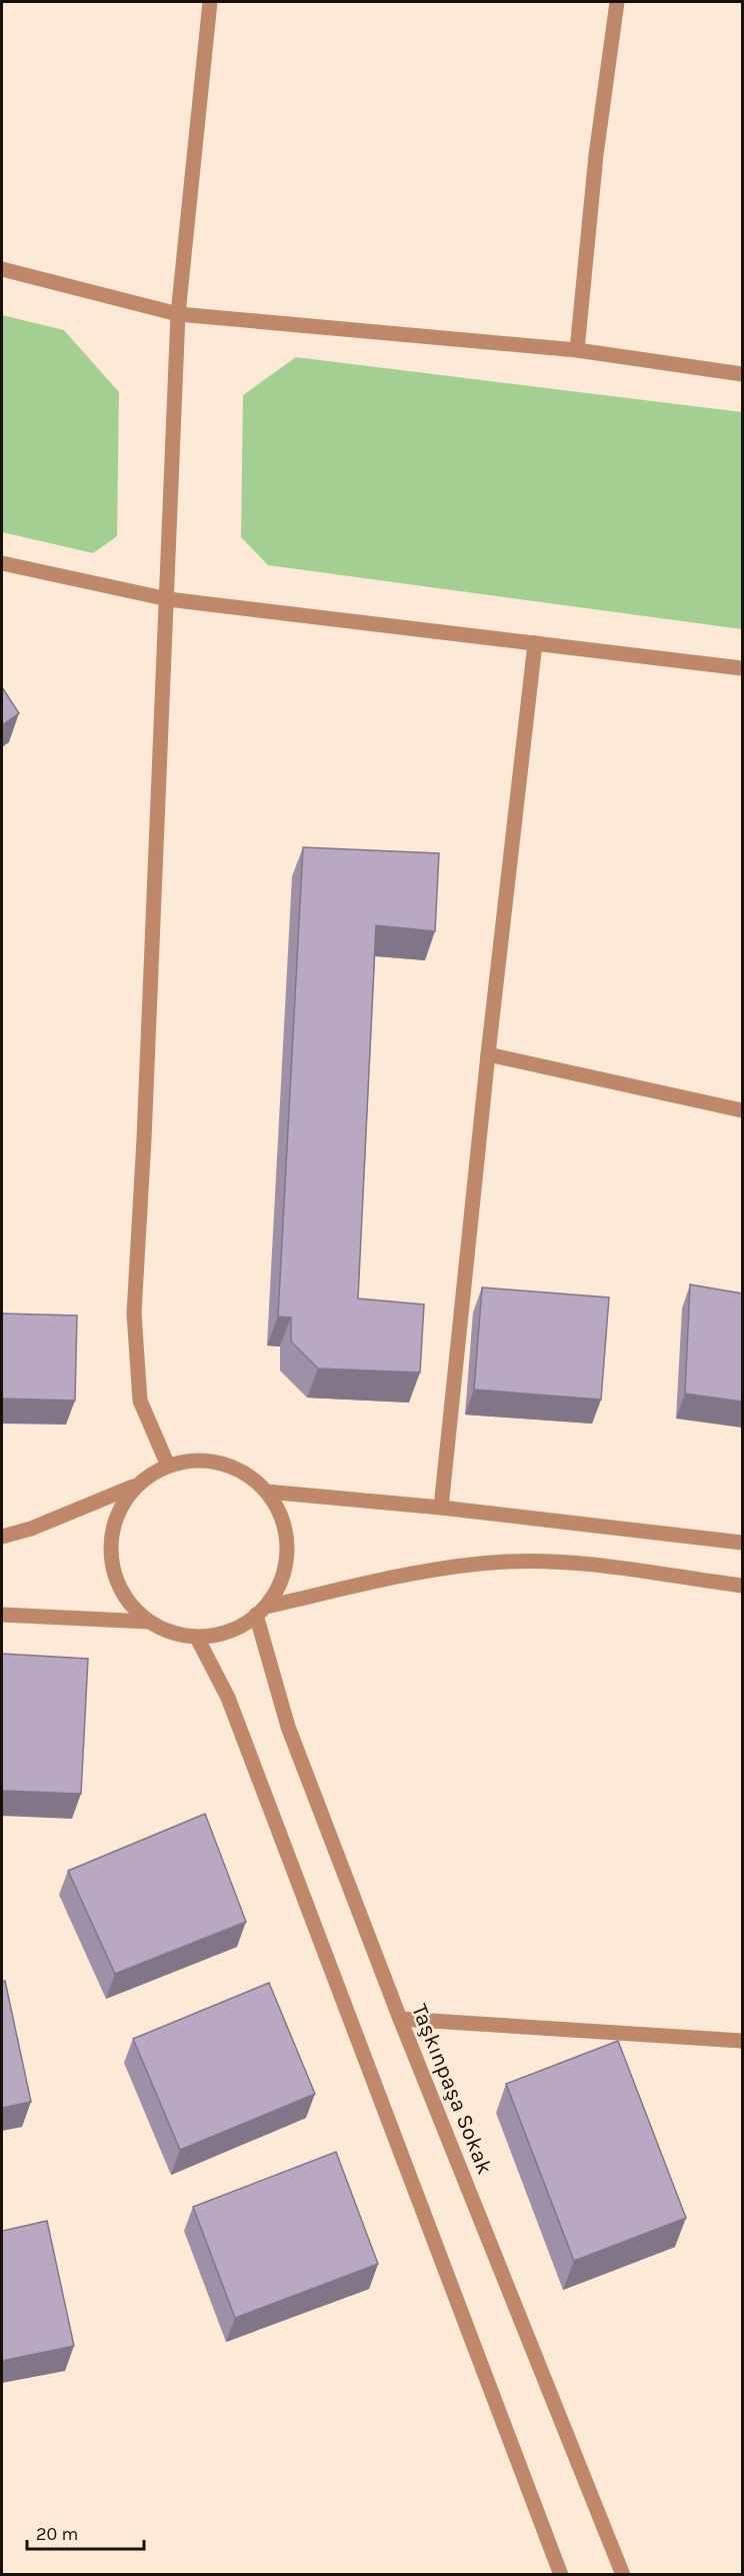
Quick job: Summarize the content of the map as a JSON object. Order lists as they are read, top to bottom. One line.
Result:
{"streets":{"street":["Taşkınpaşa Sokak"]},"scale_bar":"20 m"}
